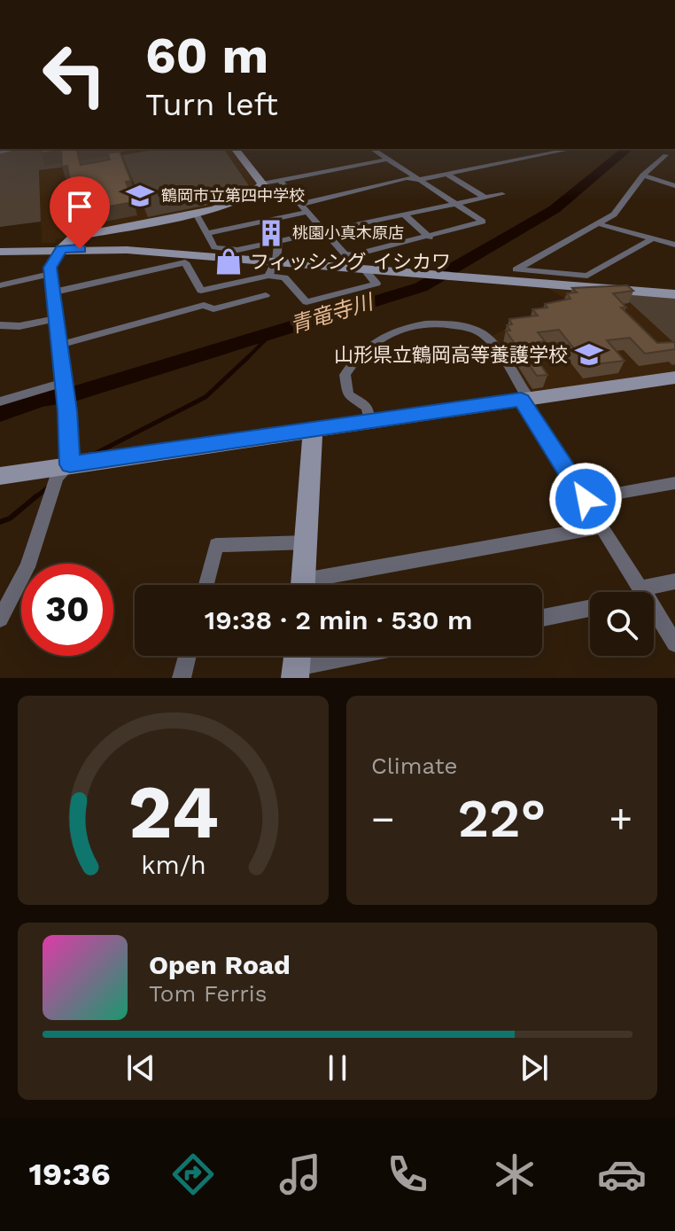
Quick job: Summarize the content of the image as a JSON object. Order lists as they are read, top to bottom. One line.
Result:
{"water":["青竜寺川"],"places":{"school or university":["鶴岡市立第四中学校","山形県立鶴岡高等養護学校"],"building":["桃園小真木原店"],"shop":["フィッシング イシカワ"]},"page":{"turn":["60 m","Turn left"],"limit":"30","trip":"19:38 · 2 min · 530 m","tile":"Climate","heat":["−","22°","+"],"song":["Open Road","Tom Ferris"],"tabs":"19:36","gauge":["24","km/h"]}}
